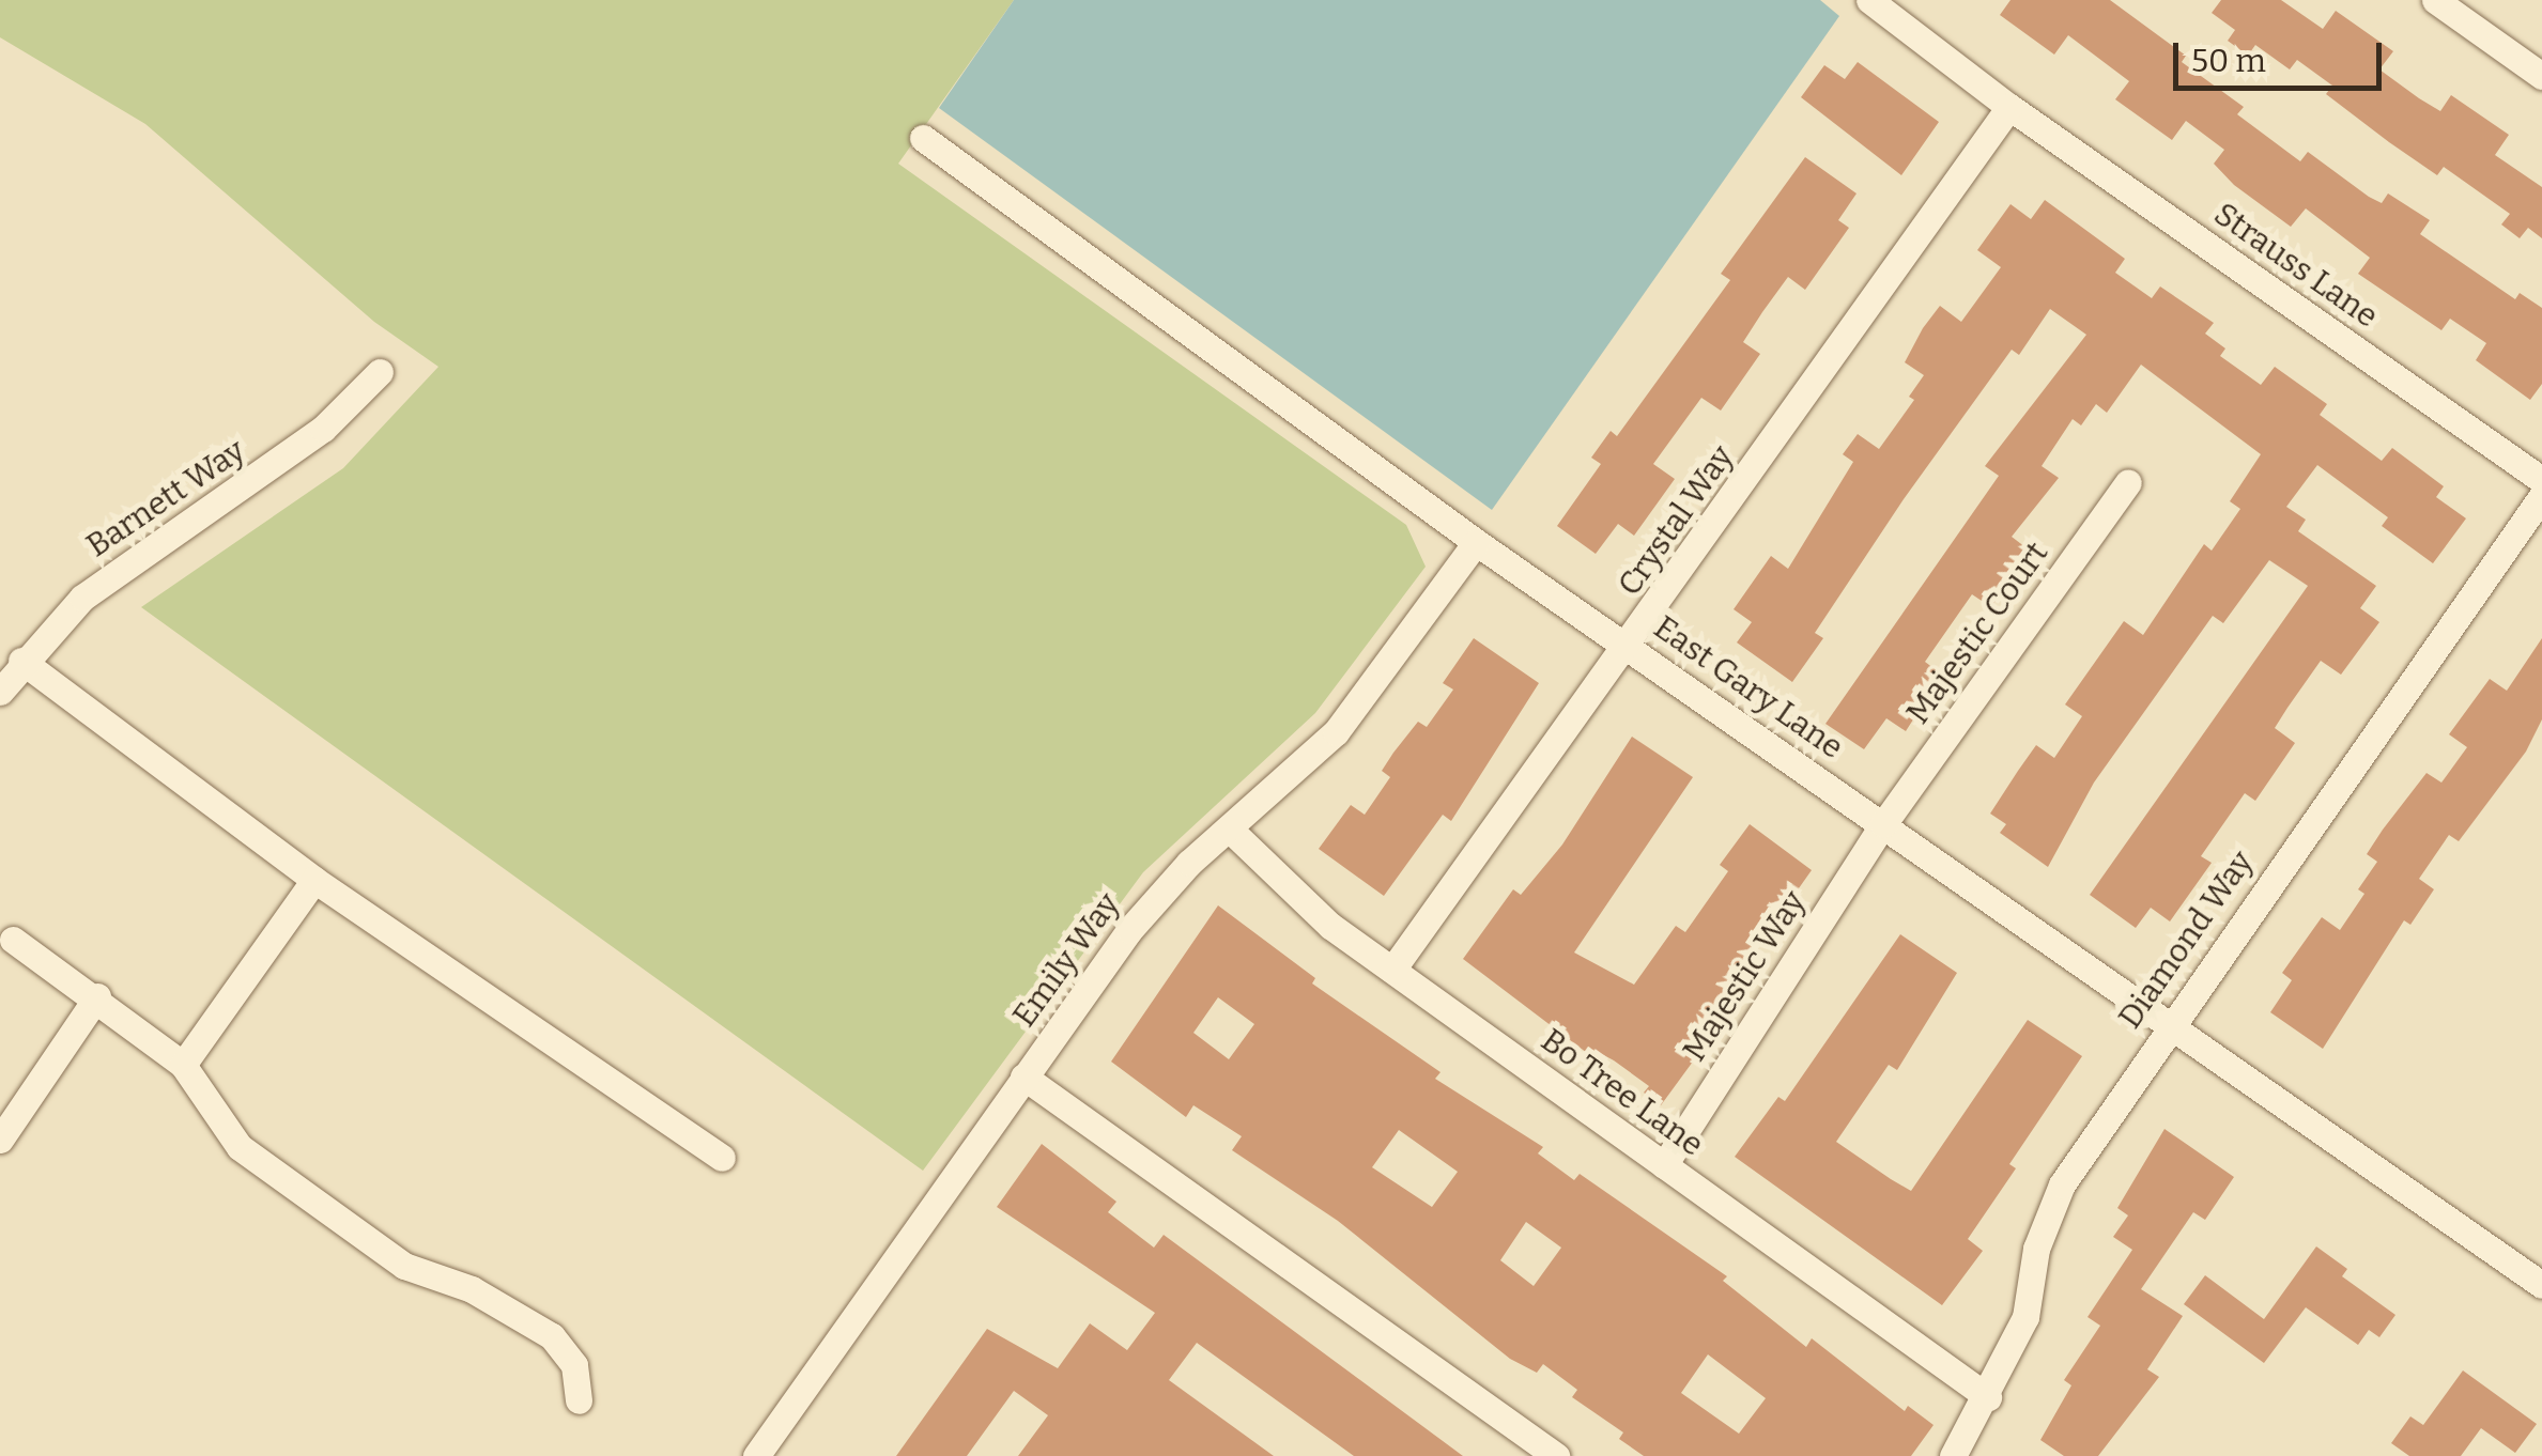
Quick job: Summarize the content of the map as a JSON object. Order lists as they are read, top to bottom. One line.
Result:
{"streets":{"street":["Strauss Lane","Barnett Way","Crystal Way","Majestic Court","East Gary Lane","Diamond Way","Emily Way","Majestic Way","Bo Tree Lane"]},"crossings":[["Strauss Lane","Crystal Way"],["Crystal Way","East Gary Lane"],["Crystal Way","Bo Tree Lane"],["Majestic Court","East Gary Lane"],["Majestic Court","Majestic Way"],["East Gary Lane","Diamond Way"],["East Gary Lane","Emily Way"],["East Gary Lane","Majestic Way"],["Diamond Way","Bo Tree Lane"],["Emily Way","Bo Tree Lane"],["Majestic Way","Bo Tree Lane"]],"scale_bar":"50 m"}
